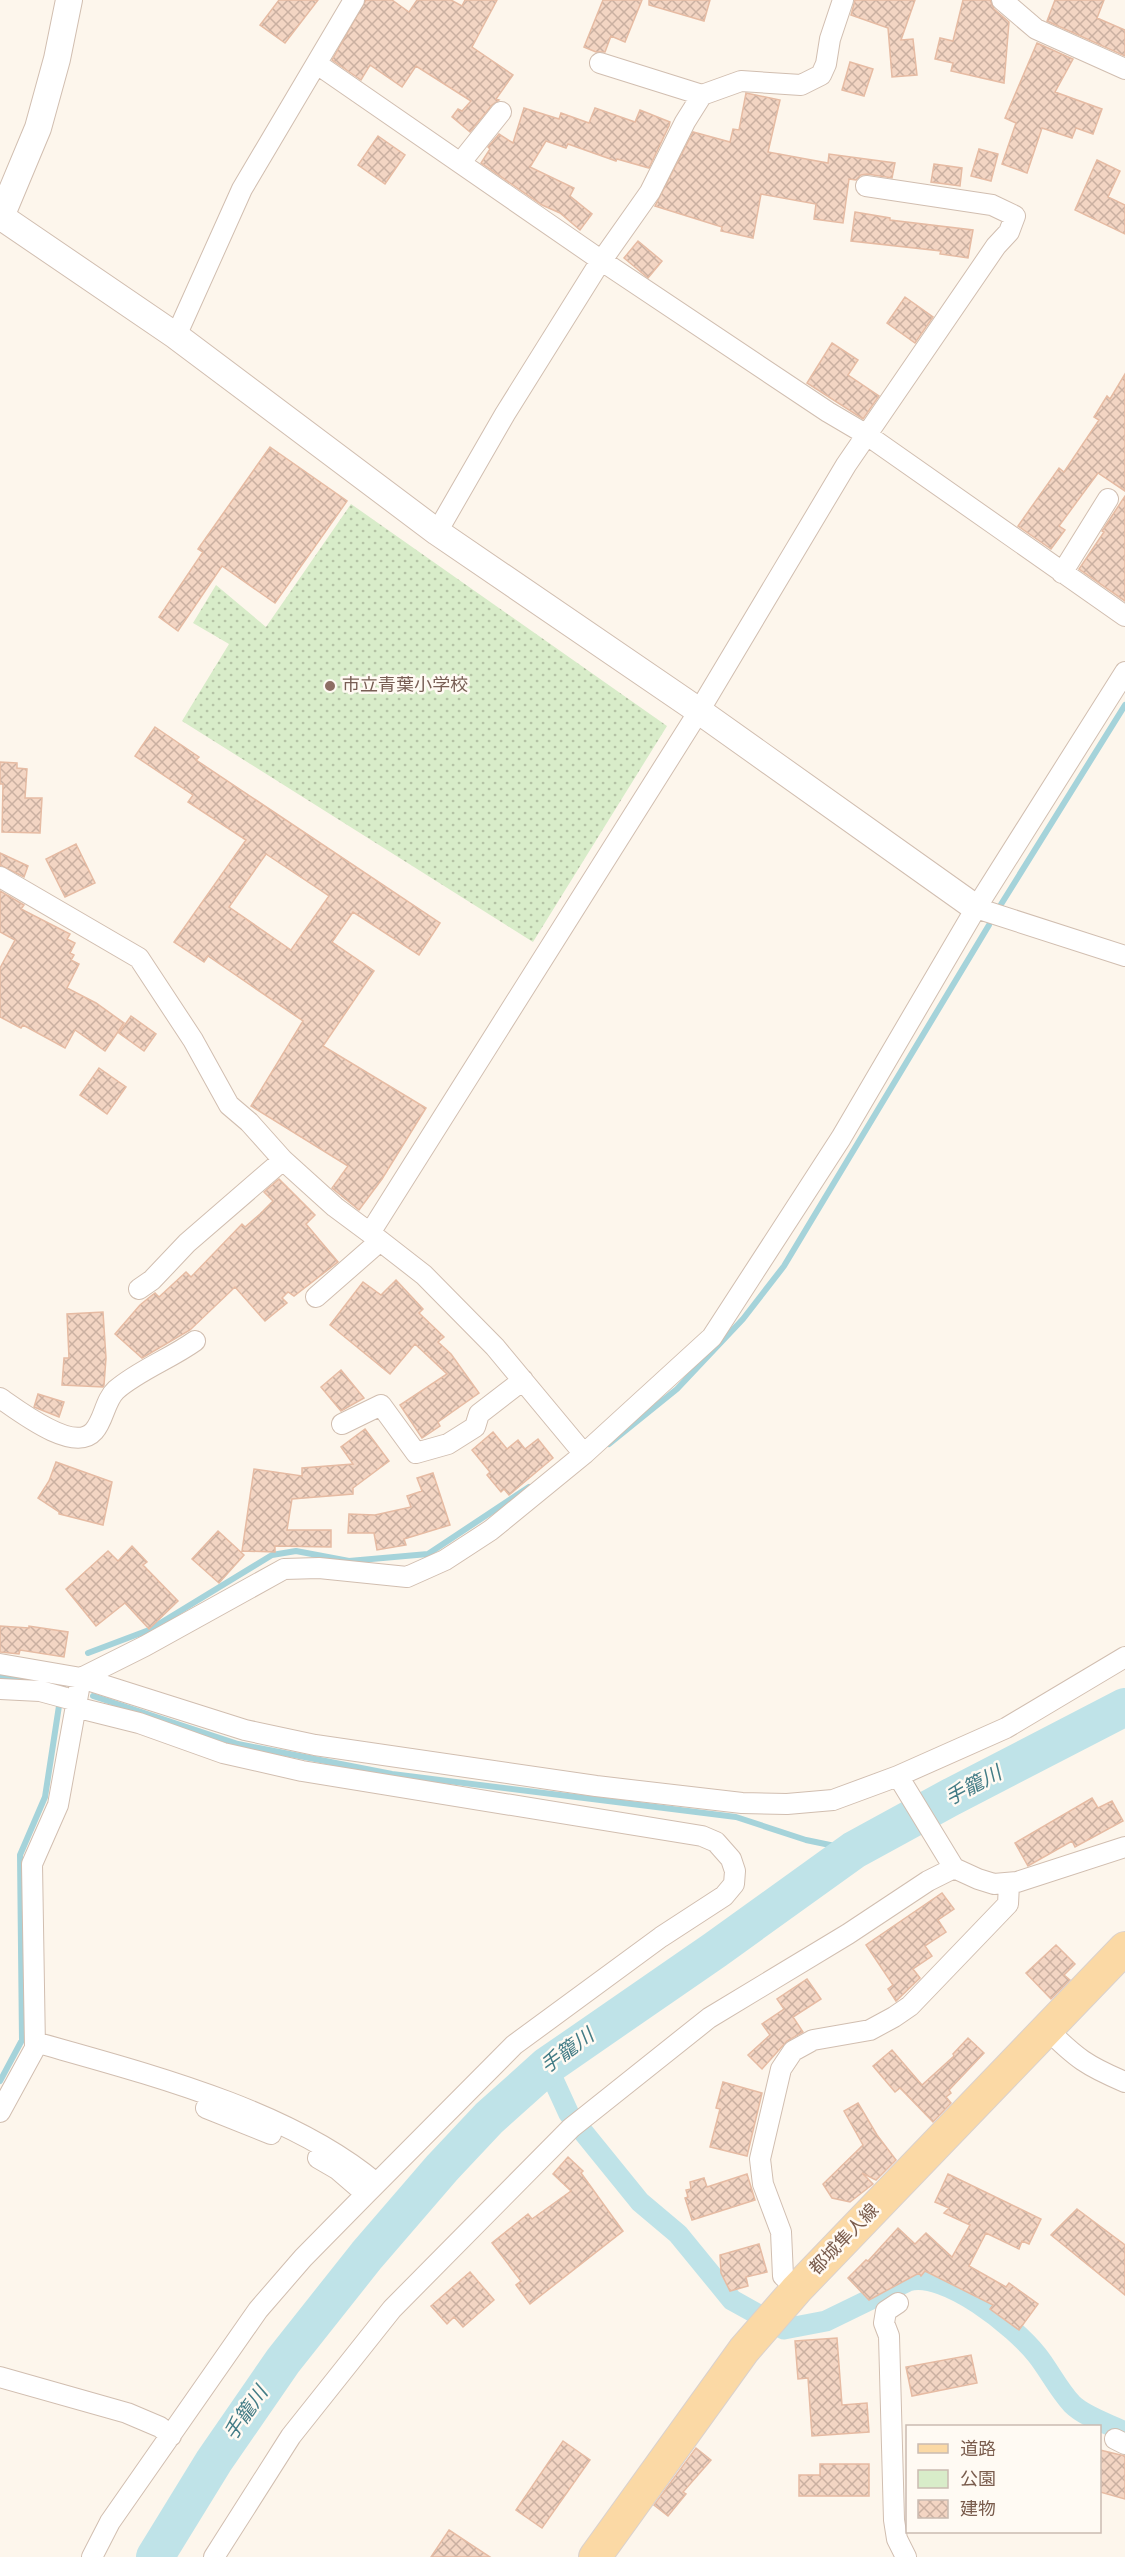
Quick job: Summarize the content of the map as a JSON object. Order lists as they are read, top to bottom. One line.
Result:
{"streets":{"main road":["都城隼人線"]},"water":["手籠川"],"places":["市立青葉小学校"],"legend":["道路","公園","建物"]}
